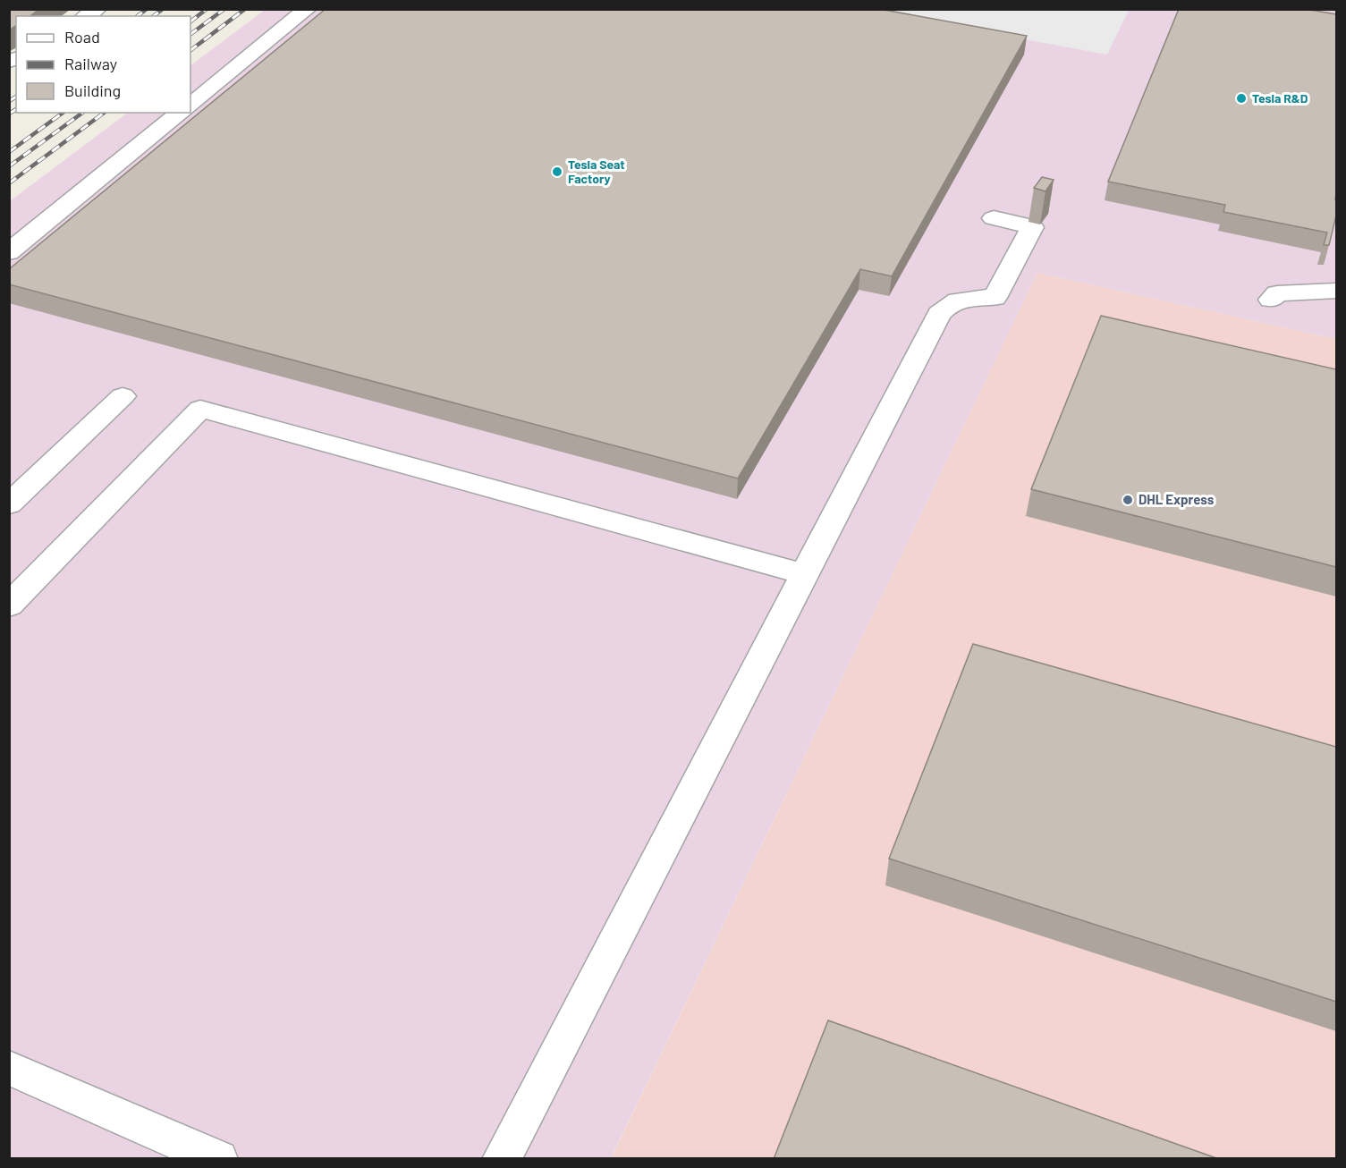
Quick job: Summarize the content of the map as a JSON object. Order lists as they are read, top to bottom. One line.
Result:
{"places":["Tesla R&D","Tesla Seat Factory","DHL Express"],"legend":["Road","Railway","Building"]}
